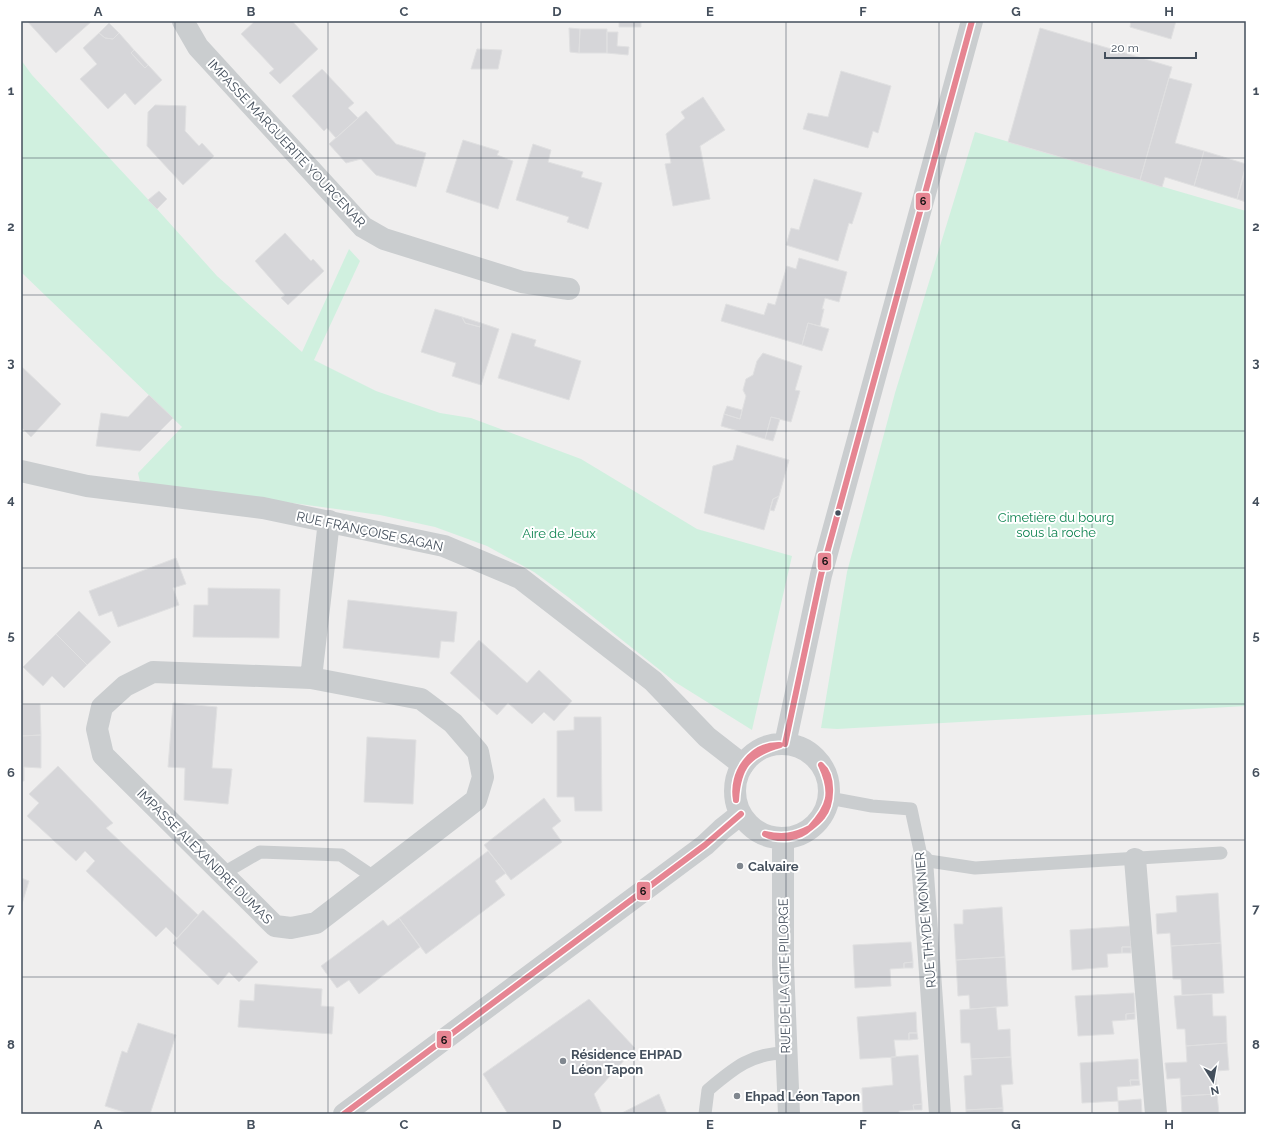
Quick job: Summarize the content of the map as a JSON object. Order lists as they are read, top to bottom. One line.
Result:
{"streets":{"street":["IMPASSE MARGUERITE YOURCENAR","RUE FRANÇOISE SAGAN","IMPASSE ALEXANDRE DUMAS","RUE THYDE MONNIER","RUE DE LA GITE PILORGE"]},"crossings":[["RUE FRANÇOISE SAGAN","RUE THYDE MONNIER"],["RUE FRANÇOISE SAGAN","RUE DE LA GITE PILORGE"],["RUE THYDE MONNIER","RUE DE LA GITE PILORGE"]],"parks":["Cimetière du bourg sous la roche","Aire de Jeux"],"places":["Calvaire","Résidence EHPAD Léon Tapon","Ehpad Léon Tapon"],"lines":["transit line 6"],"scale_bar":"20 m","north":"bottom","grid":{"columns":["A","B","C","D","E","F","G","H"],"rows":["1","2","3","4","5","6","7","8"]}}
